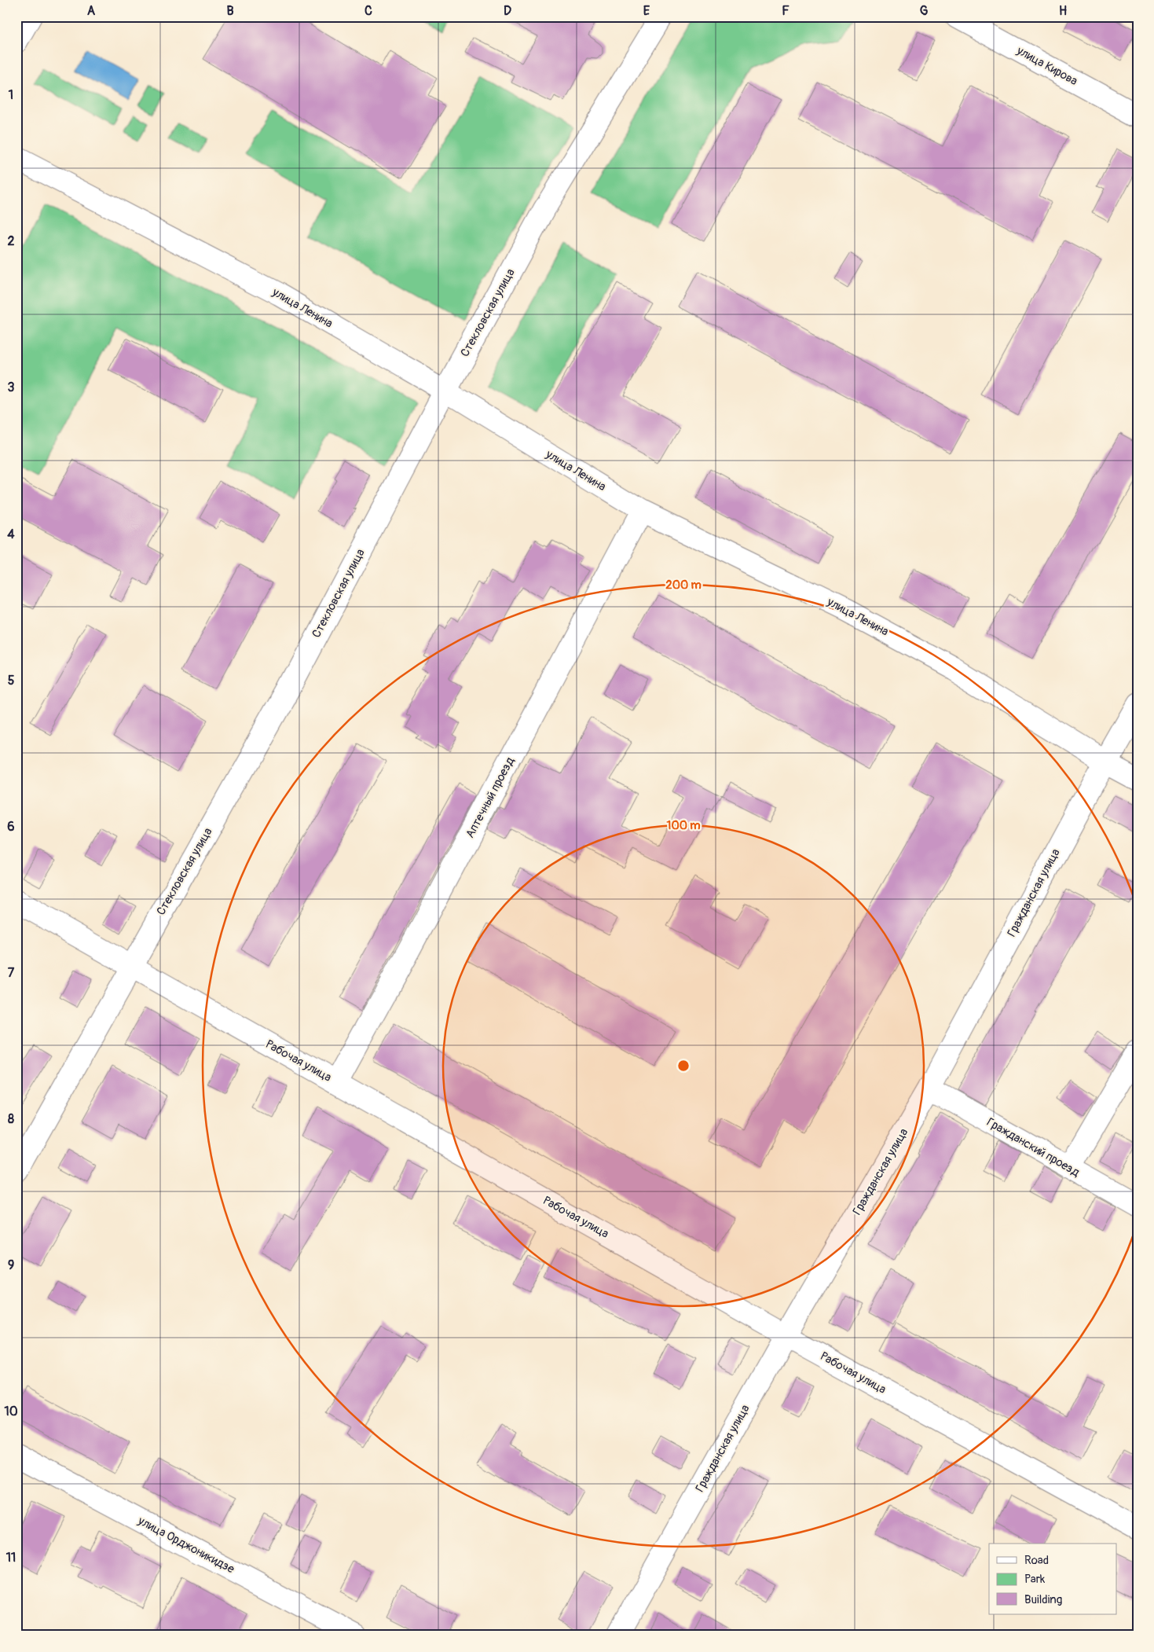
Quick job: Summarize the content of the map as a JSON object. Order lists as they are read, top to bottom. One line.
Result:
{"streets":{"street":["улица Кирова","улица Ленина","Стекловская улица","Аптечный проезд","Гражданская улица","Рабочая улица","Гражданский проезд","улица Орджоникидзе"]},"crossings":[["улица Ленина","Стекловская улица"],["улица Ленина","Аптечный проезд"],["улица Ленина","Гражданская улица"],["Стекловская улица","Рабочая улица"],["Аптечный проезд","Рабочая улица"],["Гражданская улица","Рабочая улица"],["Гражданская улица","Гражданский проезд"]],"legend":["Road","Park","Building"],"grid":{"columns":["A","B","C","D","E","F","G","H"],"rows":["1","2","3","4","5","6","7","8","9","10","11"]},"rings":["200 m","100 m"]}
